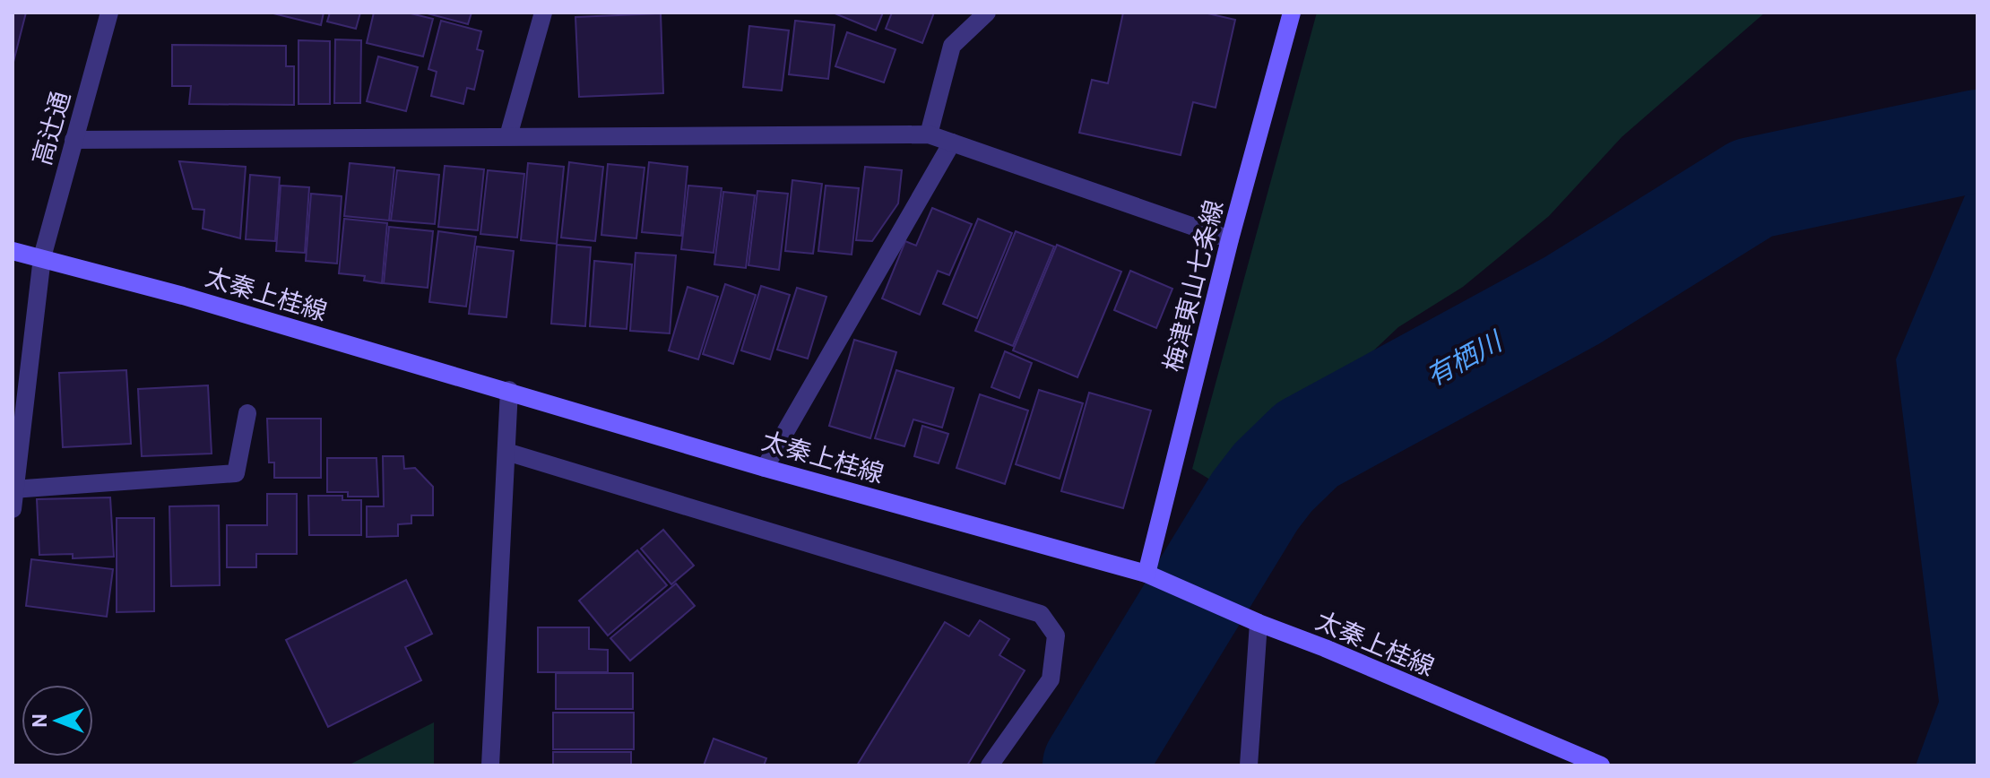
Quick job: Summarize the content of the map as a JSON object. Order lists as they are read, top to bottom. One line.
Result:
{"streets":{"main road":["梅津東山七条線","太秦上桂線"],"street":["高辻通"]},"crossings":[["高辻通","太秦上桂線"],["梅津東山七条線","太秦上桂線"]],"water":["有栖川"],"north":"left"}
